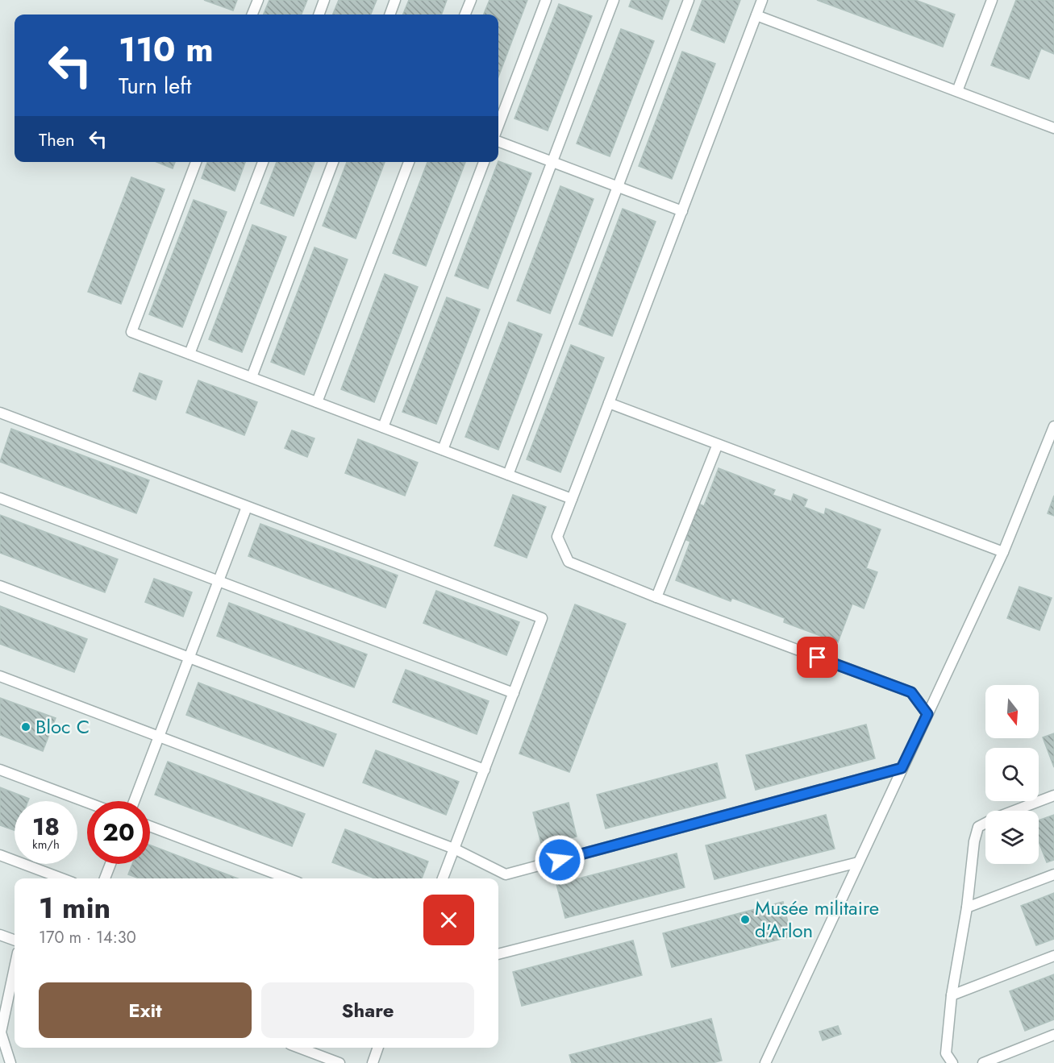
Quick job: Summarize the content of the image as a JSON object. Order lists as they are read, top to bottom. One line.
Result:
{"places":["Bloc C","Musée militaire d'Arlon"],"north":"bottom","page":{"turn":["110 m","Turn left"],"then":"Then","speed":"18 km/h","limit":"20","heading":["1 min","170 m · 14:30"],"buttons":["Exit","Share"]}}
